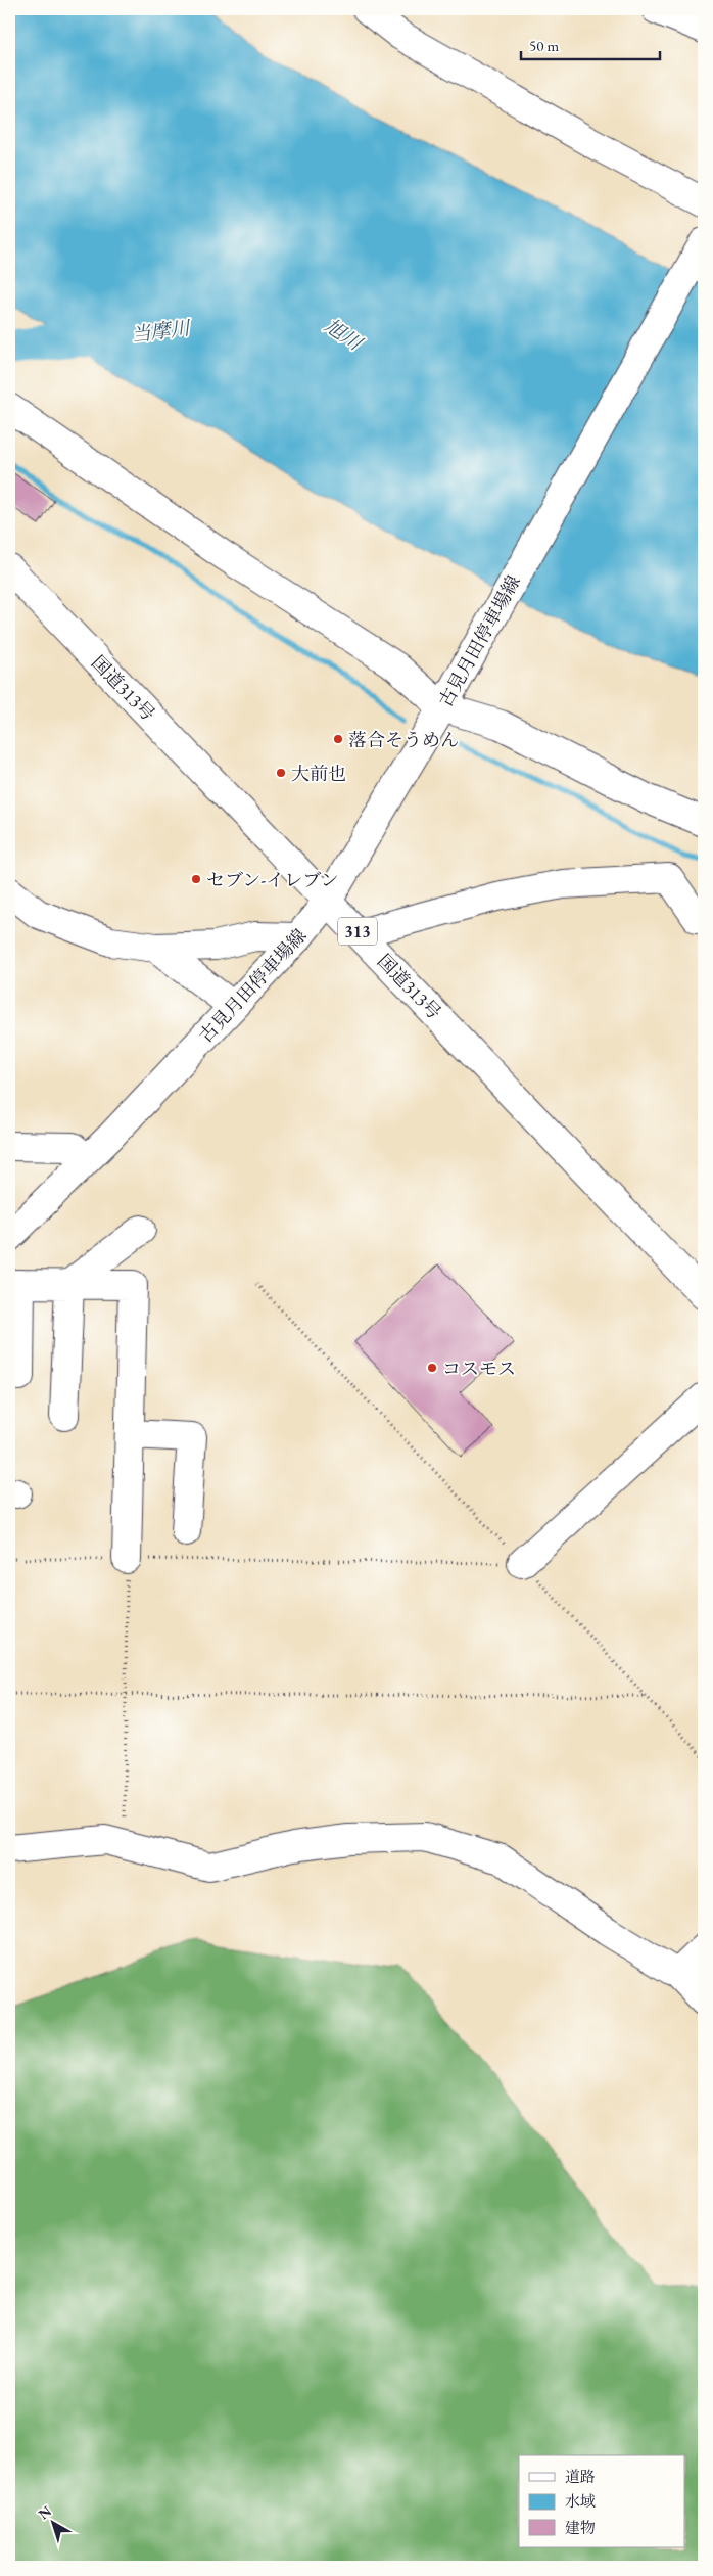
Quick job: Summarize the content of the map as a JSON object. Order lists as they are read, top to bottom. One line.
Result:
{"streets":{"main road":["古見月田停車場線","国道313号","313"]},"crossings":[["古見月田停車場線","国道313号"]],"water":["当摩川","旭川"],"places":["落合そうめん","大前也","セブン-イレブン","コスモス"],"legend":["道路","水域","建物"],"scale_bar":"50 m","north":"top left"}
